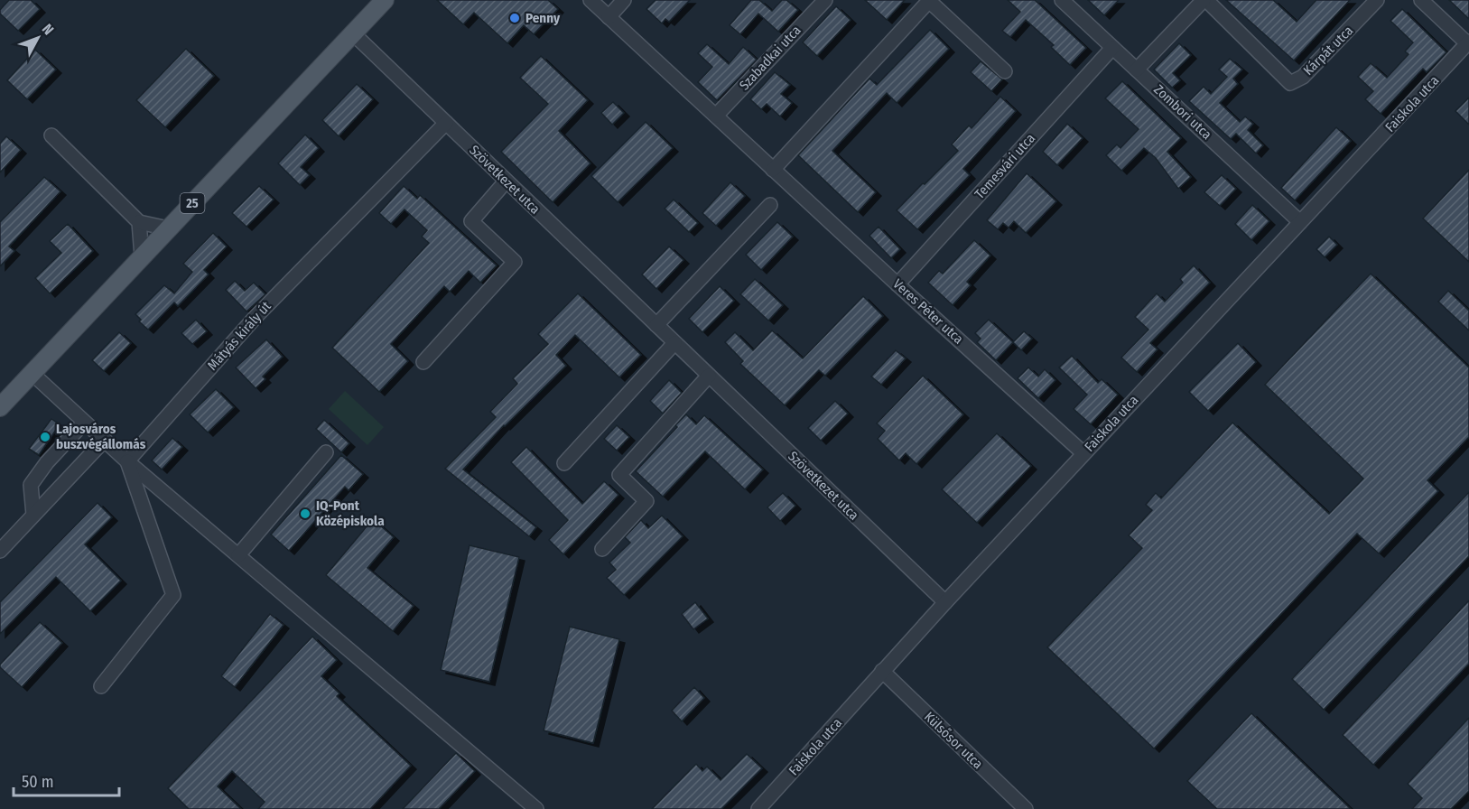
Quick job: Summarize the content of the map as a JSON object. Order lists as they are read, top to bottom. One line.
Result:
{"streets":{"main road":["25"],"street":["Kárpát utca","Szabadkai utca","Faiskola utca","Zombori utca","Temesvári utca","Szövetkezet utca","Veres Péter utca","Mátyás király út","Külsősor utca"]},"crossings":[["Szabadkai utca","Veres Péter utca"],["Faiskola utca","Zombori utca"],["Faiskola utca","Szövetkezet utca"],["Faiskola utca","Veres Péter utca"],["Faiskola utca","Külsősor utca"],["Zombori utca","Temesvári utca"],["Temesvári utca","Veres Péter utca"],["Szövetkezet utca","25"],["Szövetkezet utca","Mátyás király út"]],"places":["Penny","Lajosváros buszvégállomás","IQ-Pont Középiskola"],"scale_bar":"50 m","north":"top right"}
